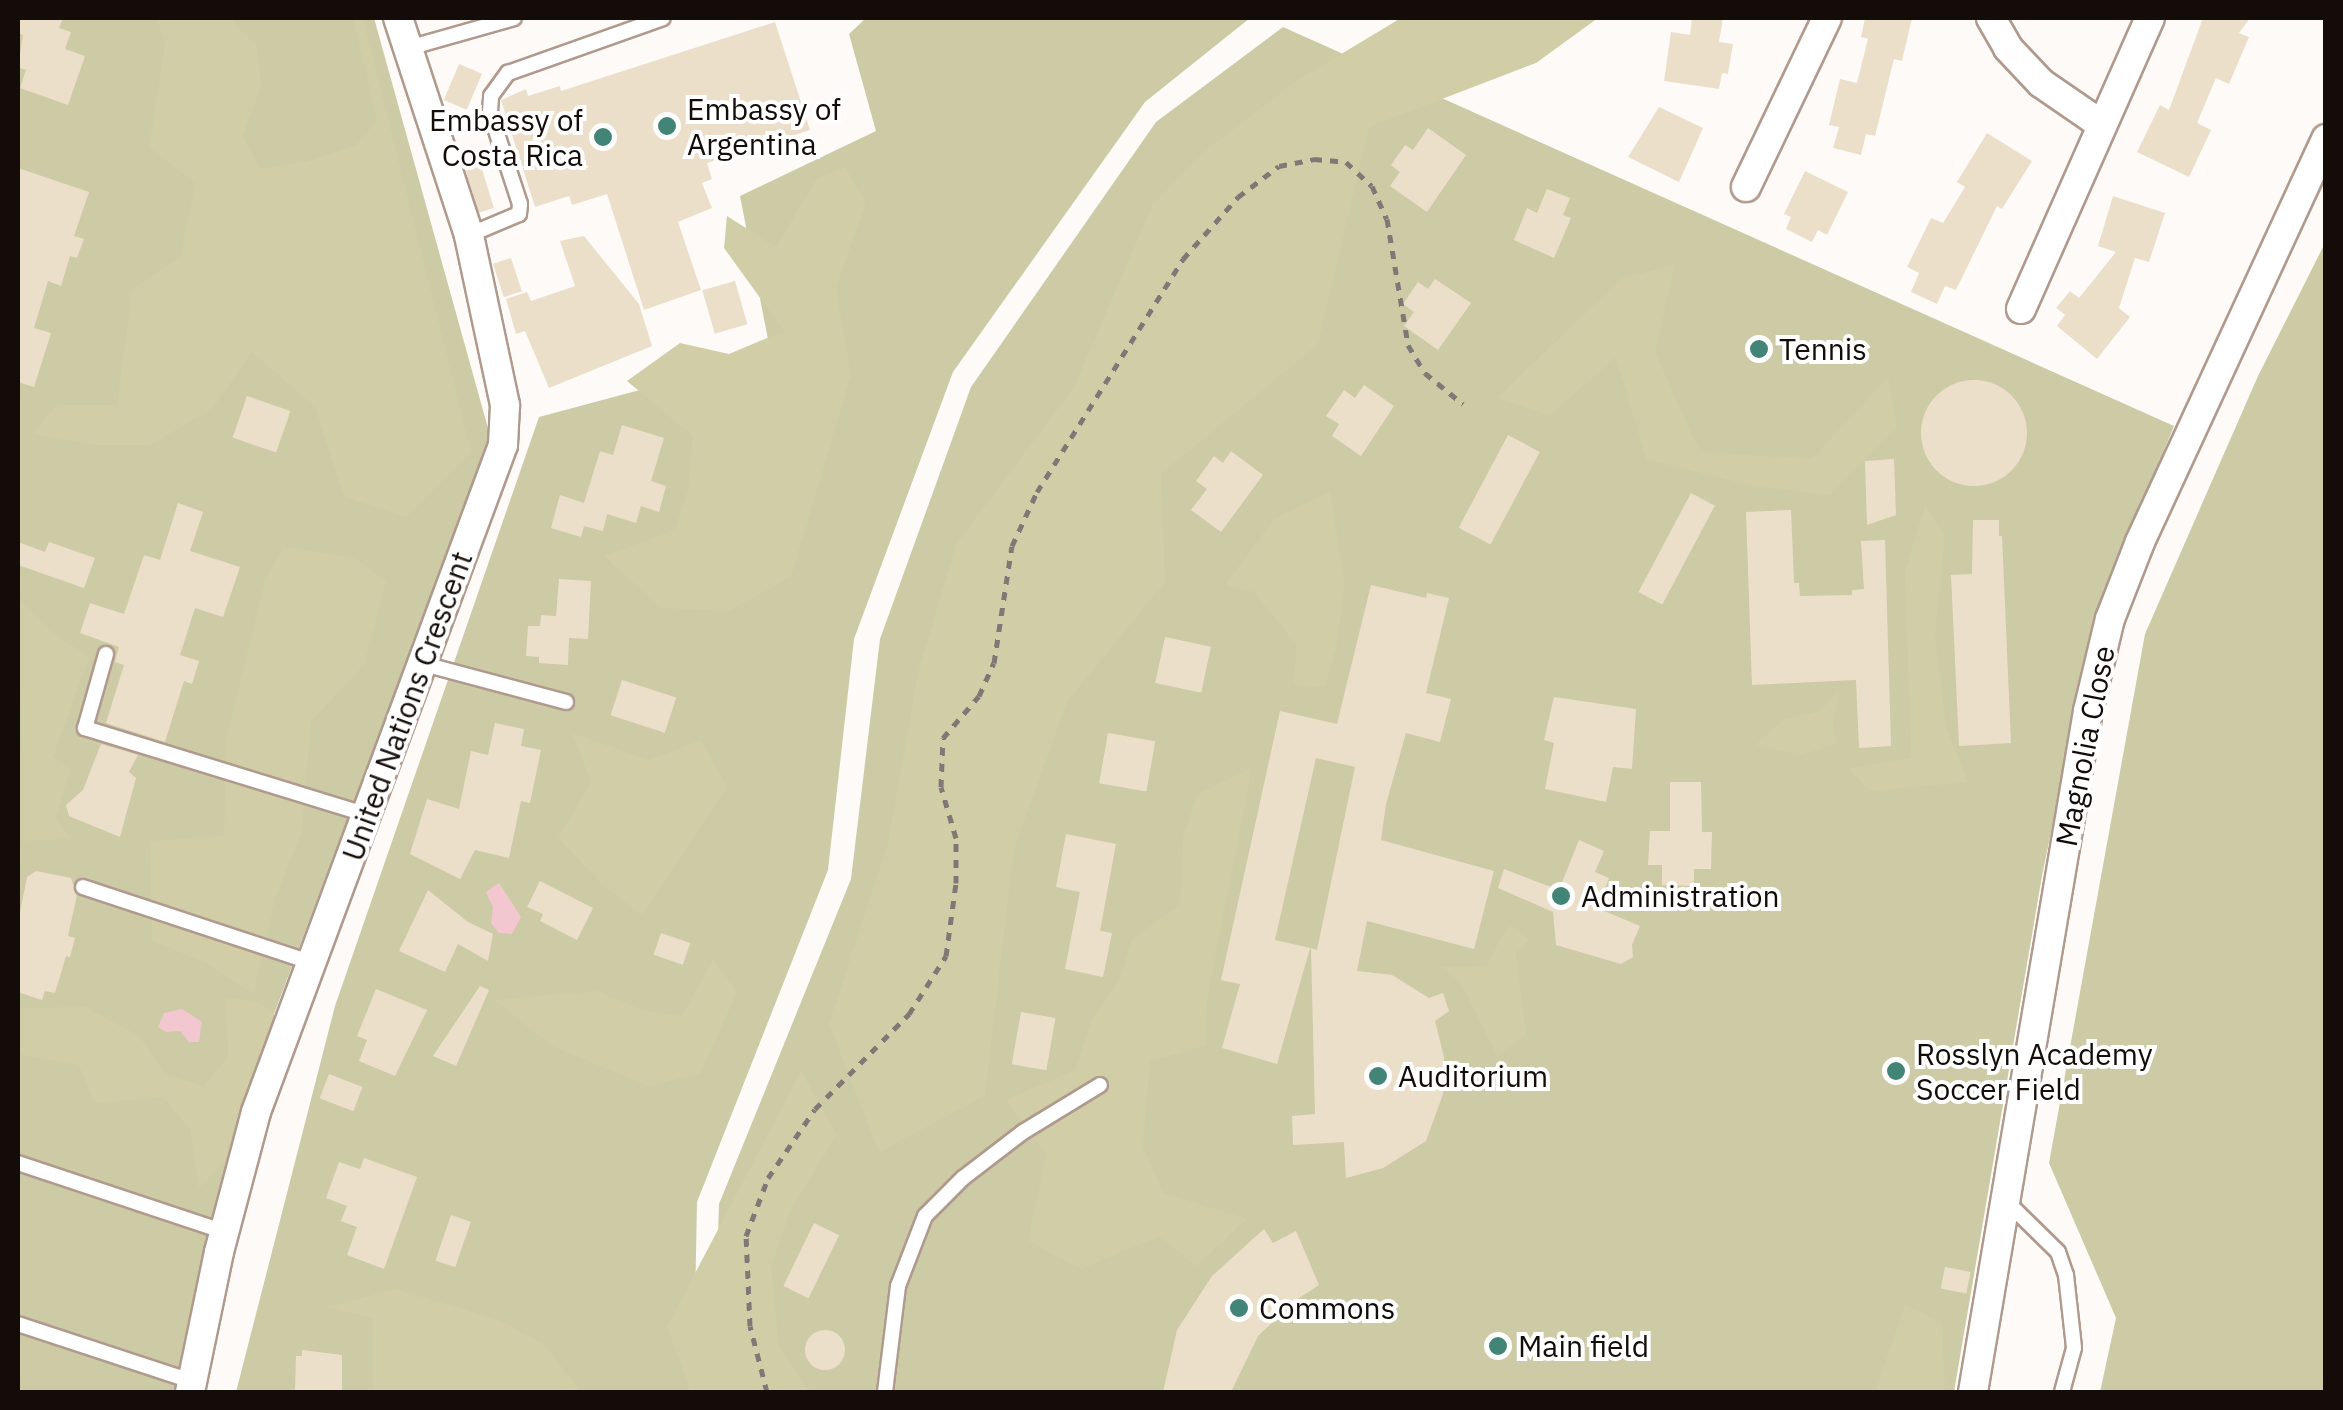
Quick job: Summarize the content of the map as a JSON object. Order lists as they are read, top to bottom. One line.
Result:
{"streets":{"street":["United Nations Crescent","Magnolia Close"]},"places":["Embassy of Argentina","Embassy of Costa Rica","Tennis","Administration","Rosslyn Academy Soccer Field","Auditorium","Commons","Main field"]}
